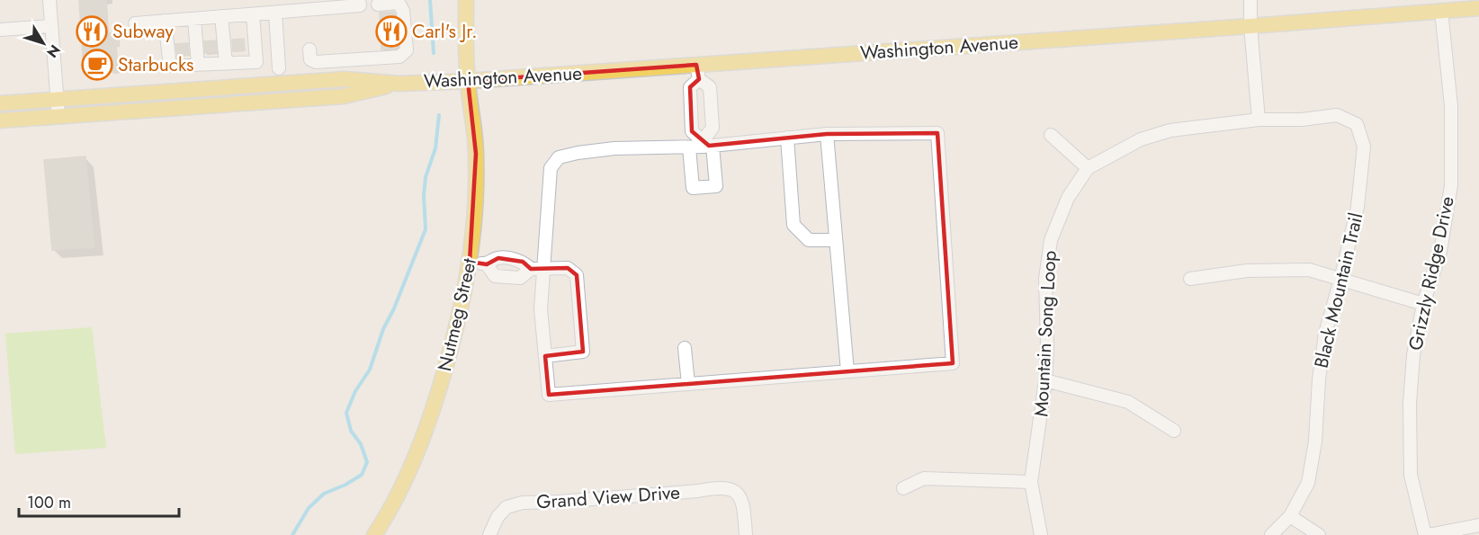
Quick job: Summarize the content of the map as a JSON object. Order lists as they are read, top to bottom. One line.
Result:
{"streets":{"main road":["Washington Avenue","Nutmeg Street"],"street":["Grizzly Ridge Drive","Black Mountain Trail","Mountain Song Loop","Grand View Drive"]},"crossings":[["Washington Avenue","Grizzly Ridge Drive"],["Washington Avenue","Nutmeg Street"],["Black Mountain Trail","Mountain Song Loop"]],"places":{"restaurant":["Subway","Carl's Jr."],"cafe":["Starbucks"]},"scale_bar":"100 m","north":"bottom right"}
